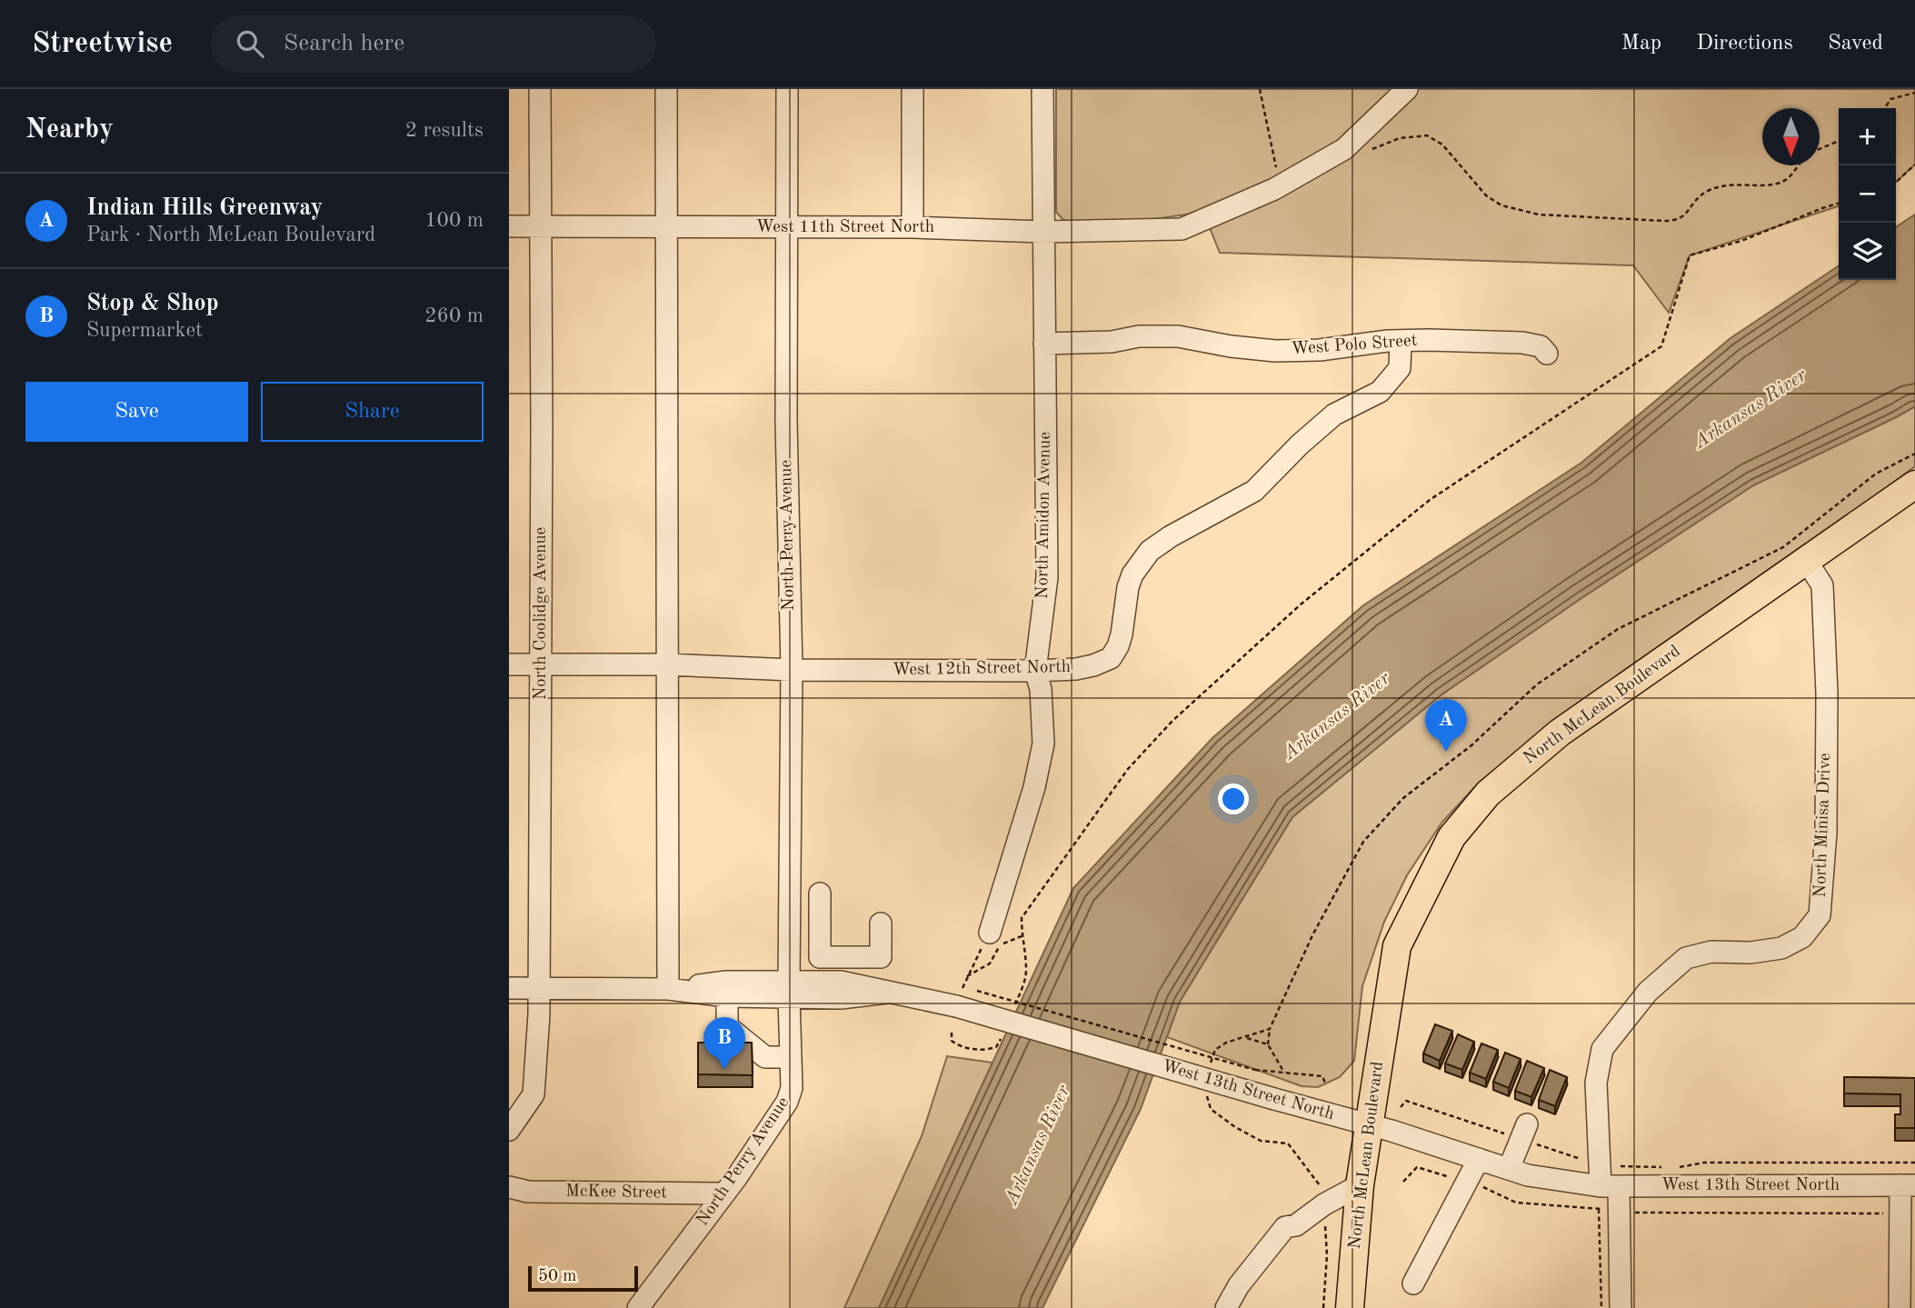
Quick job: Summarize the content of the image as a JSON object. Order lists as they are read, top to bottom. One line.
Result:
{"streets":{"main road":["North McLean Boulevard"],"street":["West 11th Street North","West Polo Street","North Amidon Avenue","North Perry Avenue","North Coolidge Avenue","West 12th Street North","North Minisa Drive","West 13th Street North","McKee Street"]},"crossings":[["West 11th Street North","North Amidon Avenue"],["West 11th Street North","North Perry Avenue"],["West 11th Street North","North Coolidge Avenue"],["West Polo Street","North Amidon Avenue"],["West Polo Street","West 12th Street North"],["North Amidon Avenue","West 12th Street North"],["North Perry Avenue","West 12th Street North"],["North Perry Avenue","West 13th Street North"],["North Perry Avenue","McKee Street"],["North Coolidge Avenue","West 12th Street North"],["North Coolidge Avenue","West 13th Street North"],["North McLean Boulevard","North Minisa Drive"],["North McLean Boulevard","West 13th Street North"],["North Minisa Drive","West 13th Street North"]],"water":["Arkansas River"],"scale_bar":"50 m","north":"bottom","page":{"header":"Streetwise","search":"Search here","nav":["Map","Directions","Saved"],"heading":["Nearby","2 results"],"map_buttons":["+","−"],"list":[{"mark":"A","name":"Indian Hills Greenway","note":"Park · North McLean Boulevard","value":"100 m"},{"mark":"B","name":"Stop & Shop","note":"Supermarket","value":"260 m"}],"buttons":["Save","Share"],"pins":["A","B"],"scale":"50 m"}}
